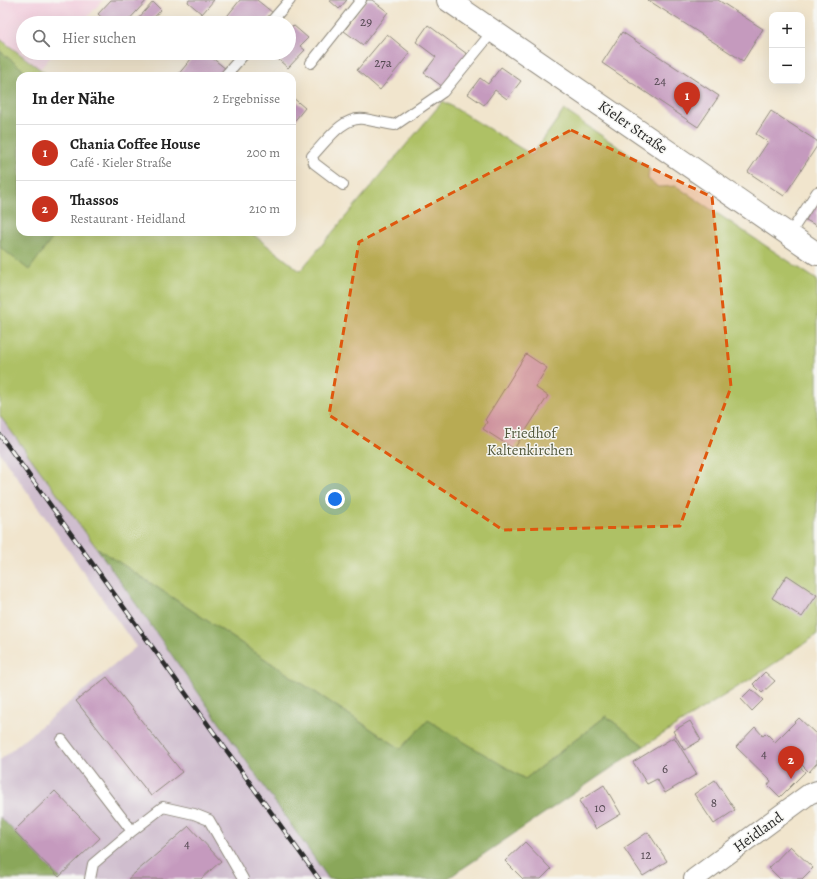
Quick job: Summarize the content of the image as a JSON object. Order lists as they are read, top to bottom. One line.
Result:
{"streets":{"main road":["Kieler Straße"],"street":["Heidland"]},"parks":["Friedhof Kaltenkirchen"],"house_numbers":["29","27a","24","4","6","8","10","4","12"],"page":{"map_buttons":["+","−"],"search":"Hier suchen","heading":["In der Nähe","2 Ergebnisse"],"pins":["1","2"],"list":[{"mark":"1","name":"Chania Coffee House","note":"Café · Kieler Straße","value":"200 m"},{"mark":"2","name":"Thassos","note":"Restaurant · Heidland","value":"210 m"}]}}
